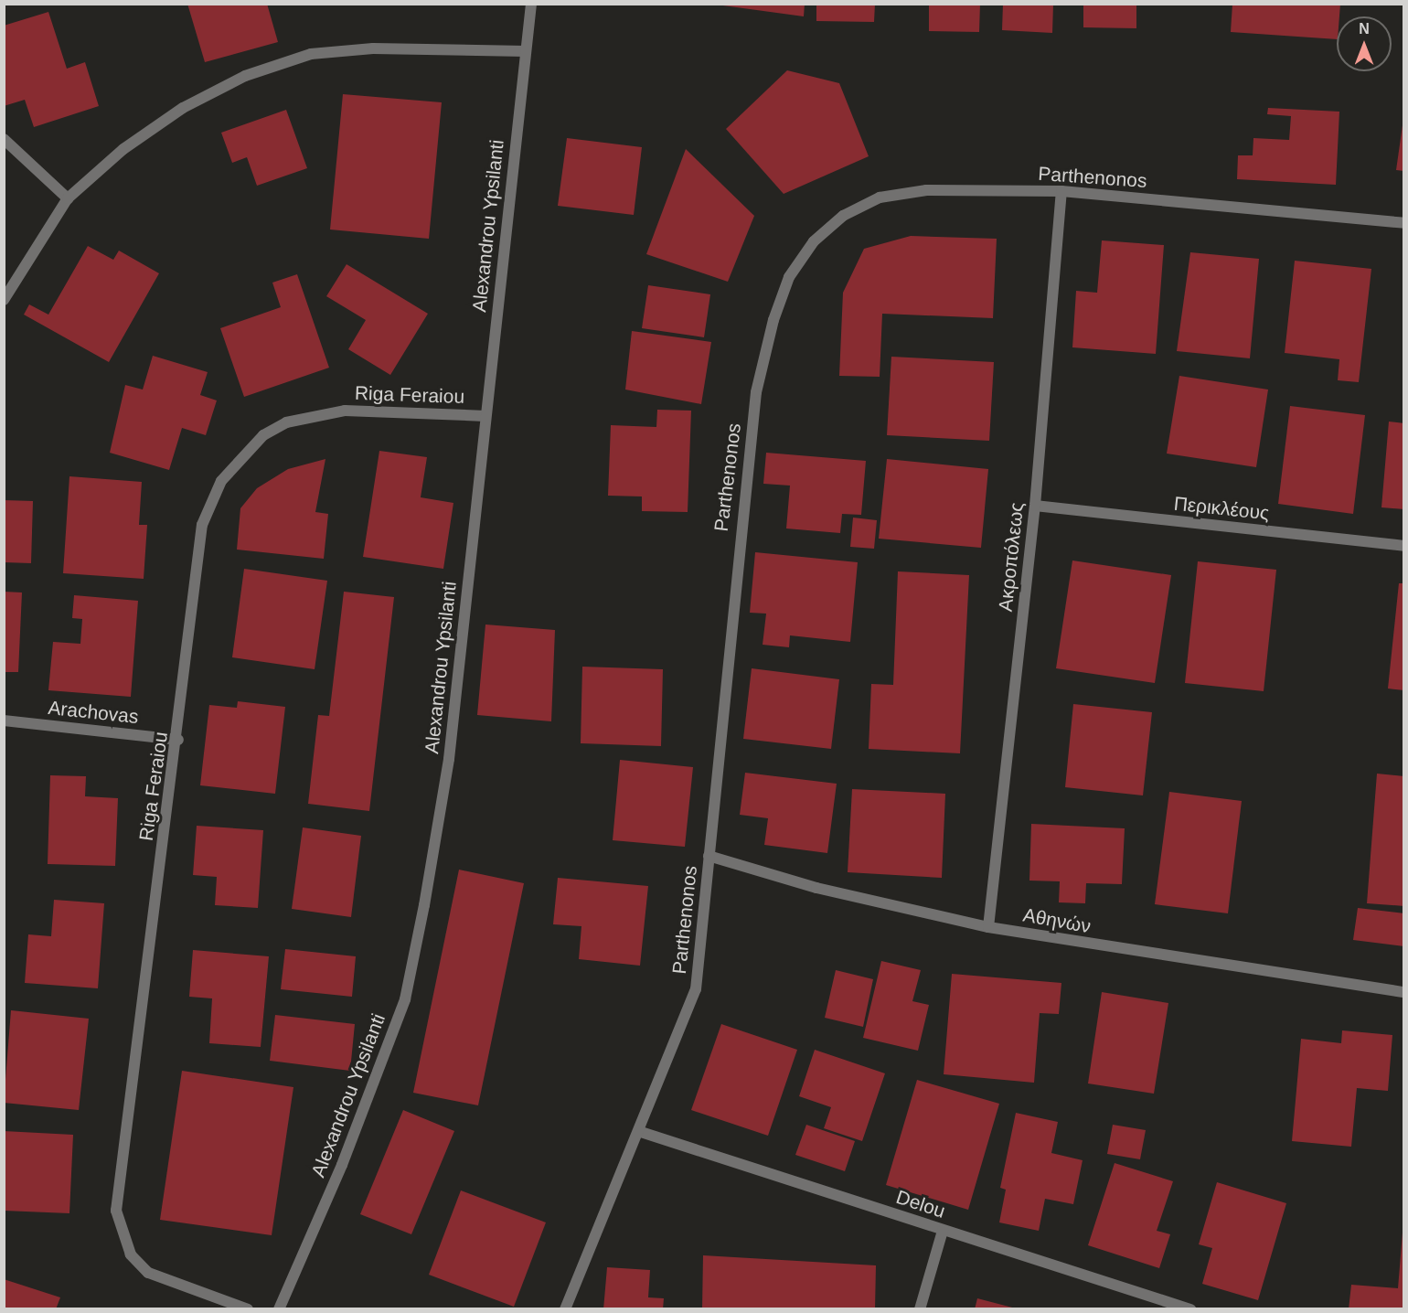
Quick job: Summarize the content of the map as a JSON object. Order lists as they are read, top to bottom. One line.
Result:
{"streets":{"street":["Parthenonos","Alexandrou Ypsilanti","Riga Feraiou","Περικλέους","Ακροπόλεως","Arachovas","Αθηνών","Delou"]},"crossings":[["Parthenonos","Ακροπόλεως"],["Parthenonos","Αθηνών"],["Parthenonos","Delou"],["Alexandrou Ypsilanti","Riga Feraiou"],["Riga Feraiou","Arachovas"],["Περικλέους","Ακροπόλεως"],["Ακροπόλεως","Αθηνών"]],"north":"top"}
